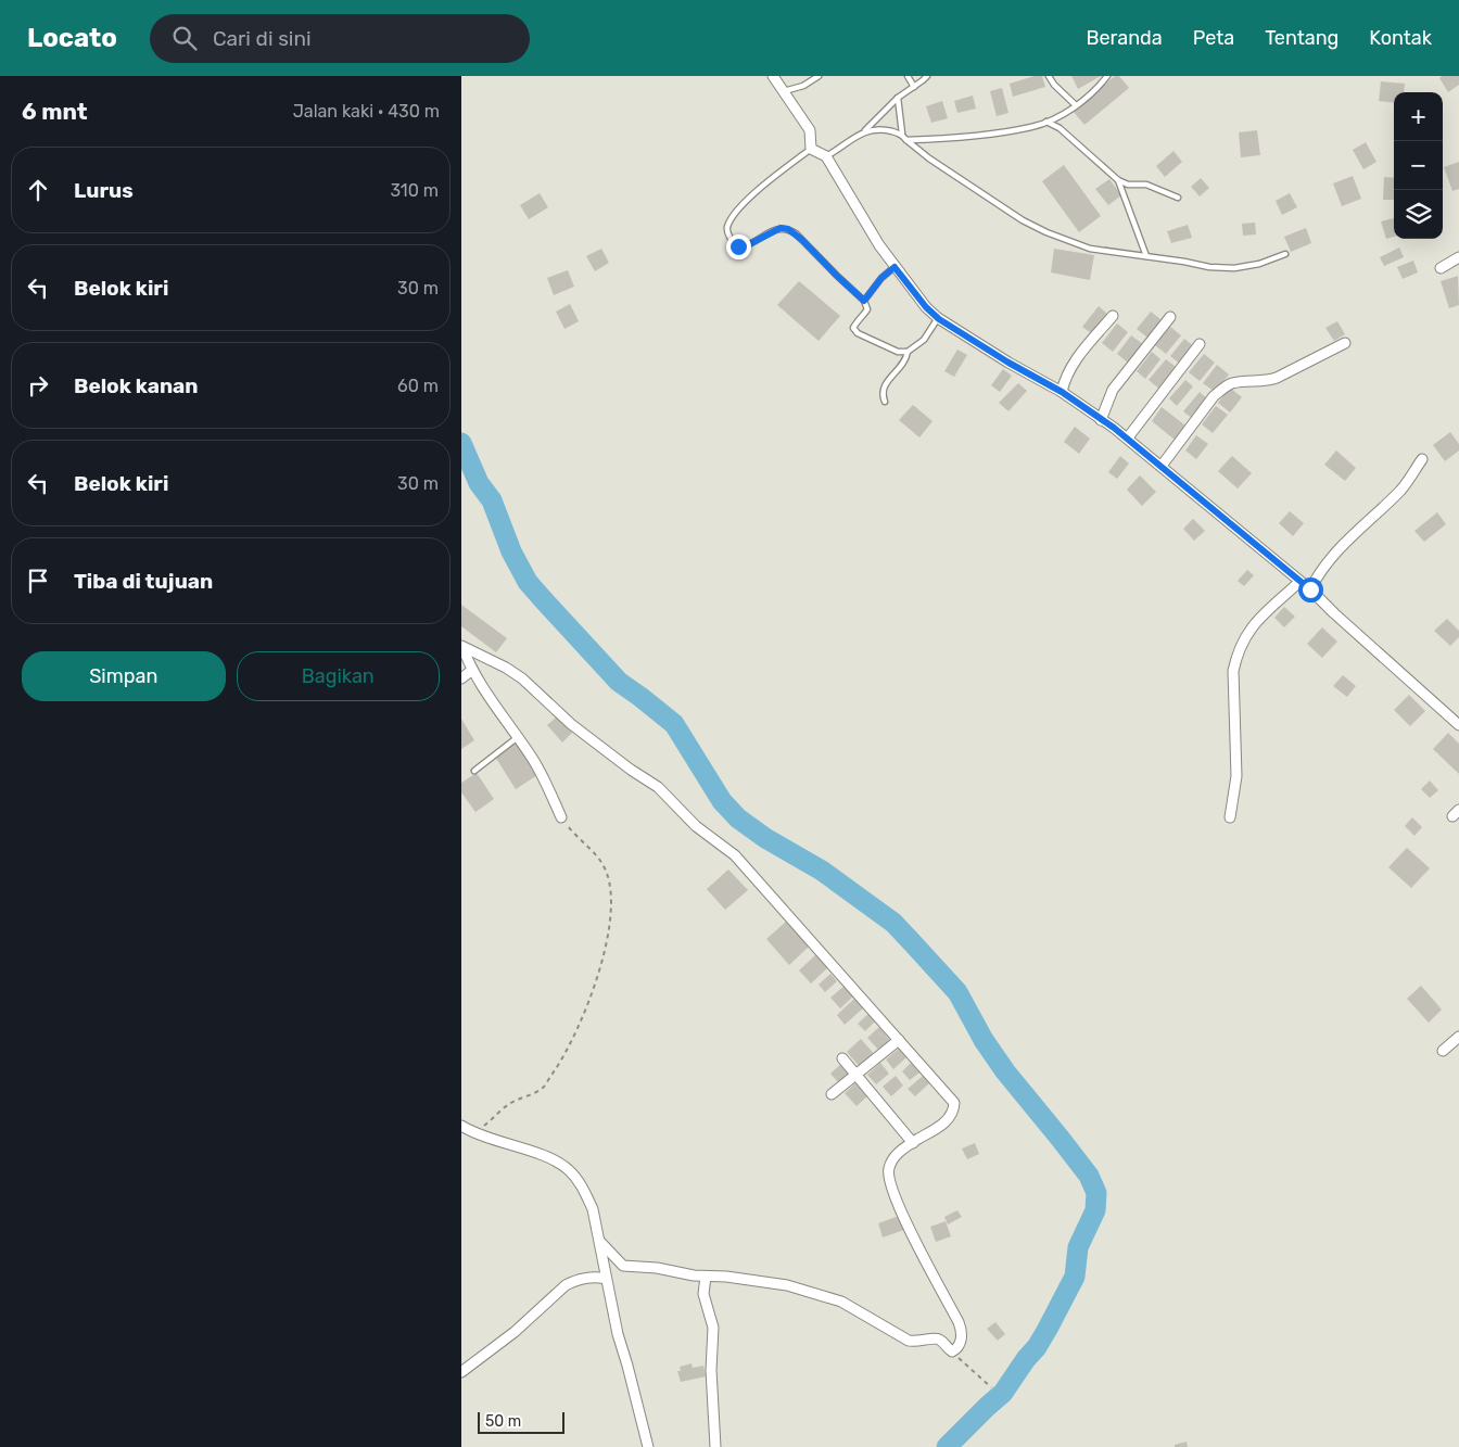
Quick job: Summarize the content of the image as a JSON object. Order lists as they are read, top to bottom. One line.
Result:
{"scale_bar":"50 m","page":{"header":"Locato","search":"Cari di sini","nav":["Beranda","Peta","Tentang","Kontak"],"heading":["6 mnt","Jalan kaki · 430 m"],"map_buttons":["+","−"],"list":[["Lurus","310 m"],["Belok kiri","30 m"],["Belok kanan","60 m"],["Belok kiri","30 m"],"Tiba di tujuan"],"buttons":["Simpan","Bagikan"],"scale":"50 m"}}
